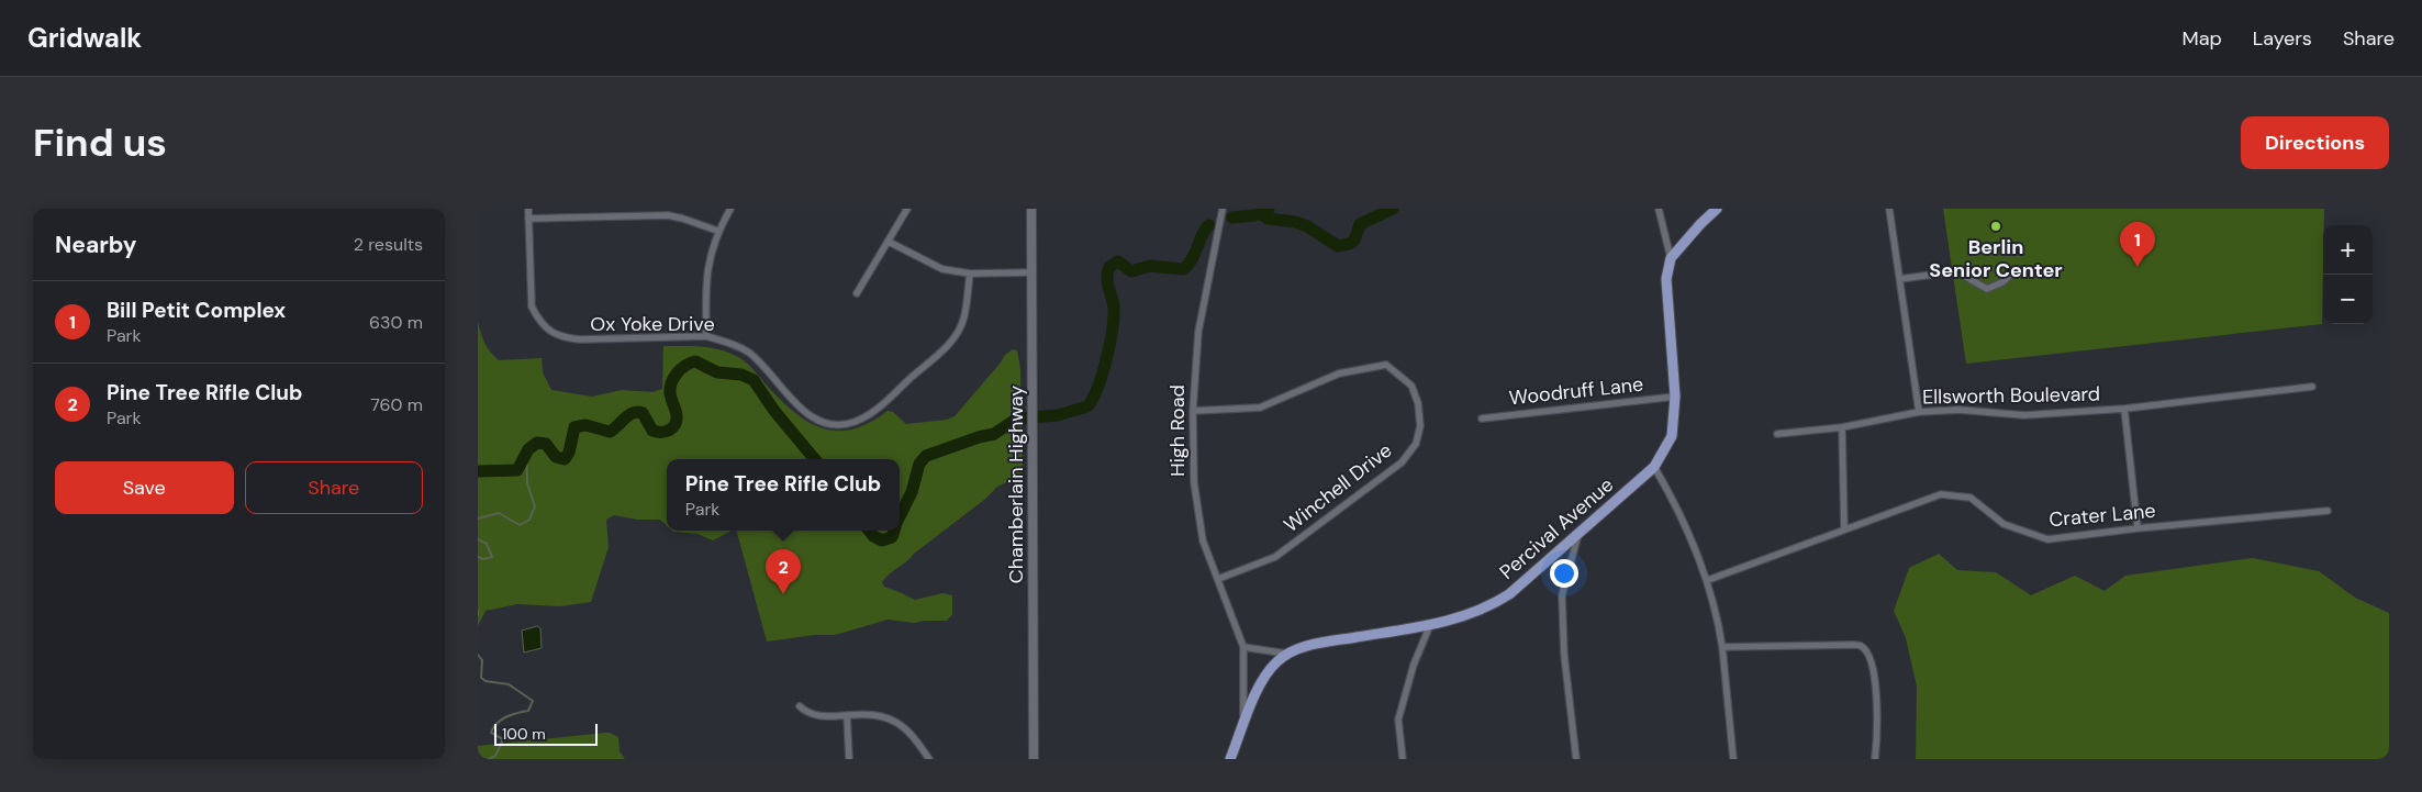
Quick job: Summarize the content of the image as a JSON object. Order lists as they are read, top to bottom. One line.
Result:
{"streets":{"main road":["High Road","Chamberlain Highway","Percival Avenue"],"street":["Ox Yoke Drive","Woodruff Lane","Ellsworth Boulevard","Winchell Drive","Crater Lane"]},"crossings":[["Woodruff Lane","Percival Avenue"],["High Road","Winchell Drive"],["High Road","Percival Avenue"]],"places":["Berlin Senior Center"],"scale_bar":"100 m","page":{"header":"Gridwalk","nav":["Map","Layers","Share"],"buttons":["Directions",["Save","Share"]],"title":"Find us","heading":["Nearby","2 results"],"pins":["1","2"],"map_buttons":["+","−"],"list":[{"mark":"1","name":"Bill Petit Complex","note":"Park","value":"630 m"},{"mark":"2","name":"Pine Tree Rifle Club","note":"Park","value":"760 m"}],"popup":["Pine Tree Rifle Club","Park"],"scale":"100 m"}}
